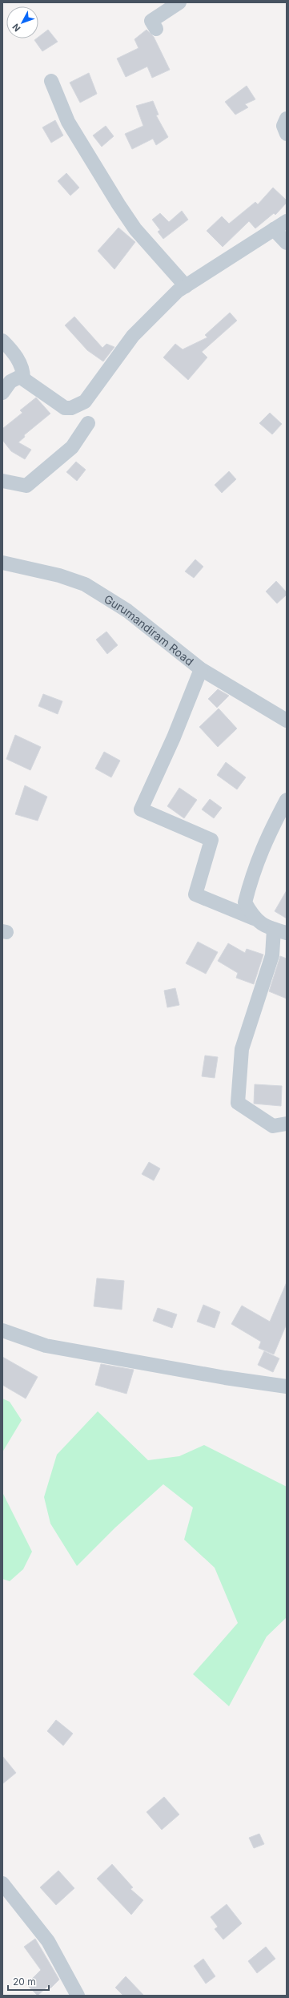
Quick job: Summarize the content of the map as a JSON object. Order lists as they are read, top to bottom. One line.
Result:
{"streets":{"street":["Gurumandiram Road"]},"scale_bar":"20 m","north":"bottom left"}
